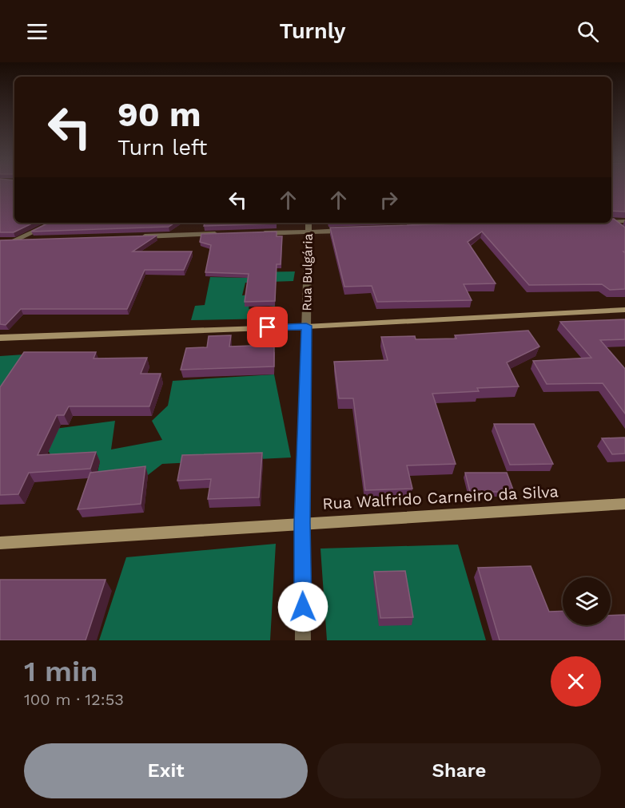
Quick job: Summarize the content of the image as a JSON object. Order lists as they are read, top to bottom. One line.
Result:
{"streets":{"main road":["Rua Walfrido Carneiro da Silva"],"street":["Rua Bulgária"]},"crossings":[["Rua Bulgária","Rua Walfrido Carneiro da Silva"]],"page":{"header":"Turnly","turn":["90 m","Turn left"],"heading":["1 min","100 m · 12:53"],"buttons":["Exit","Share"]}}
